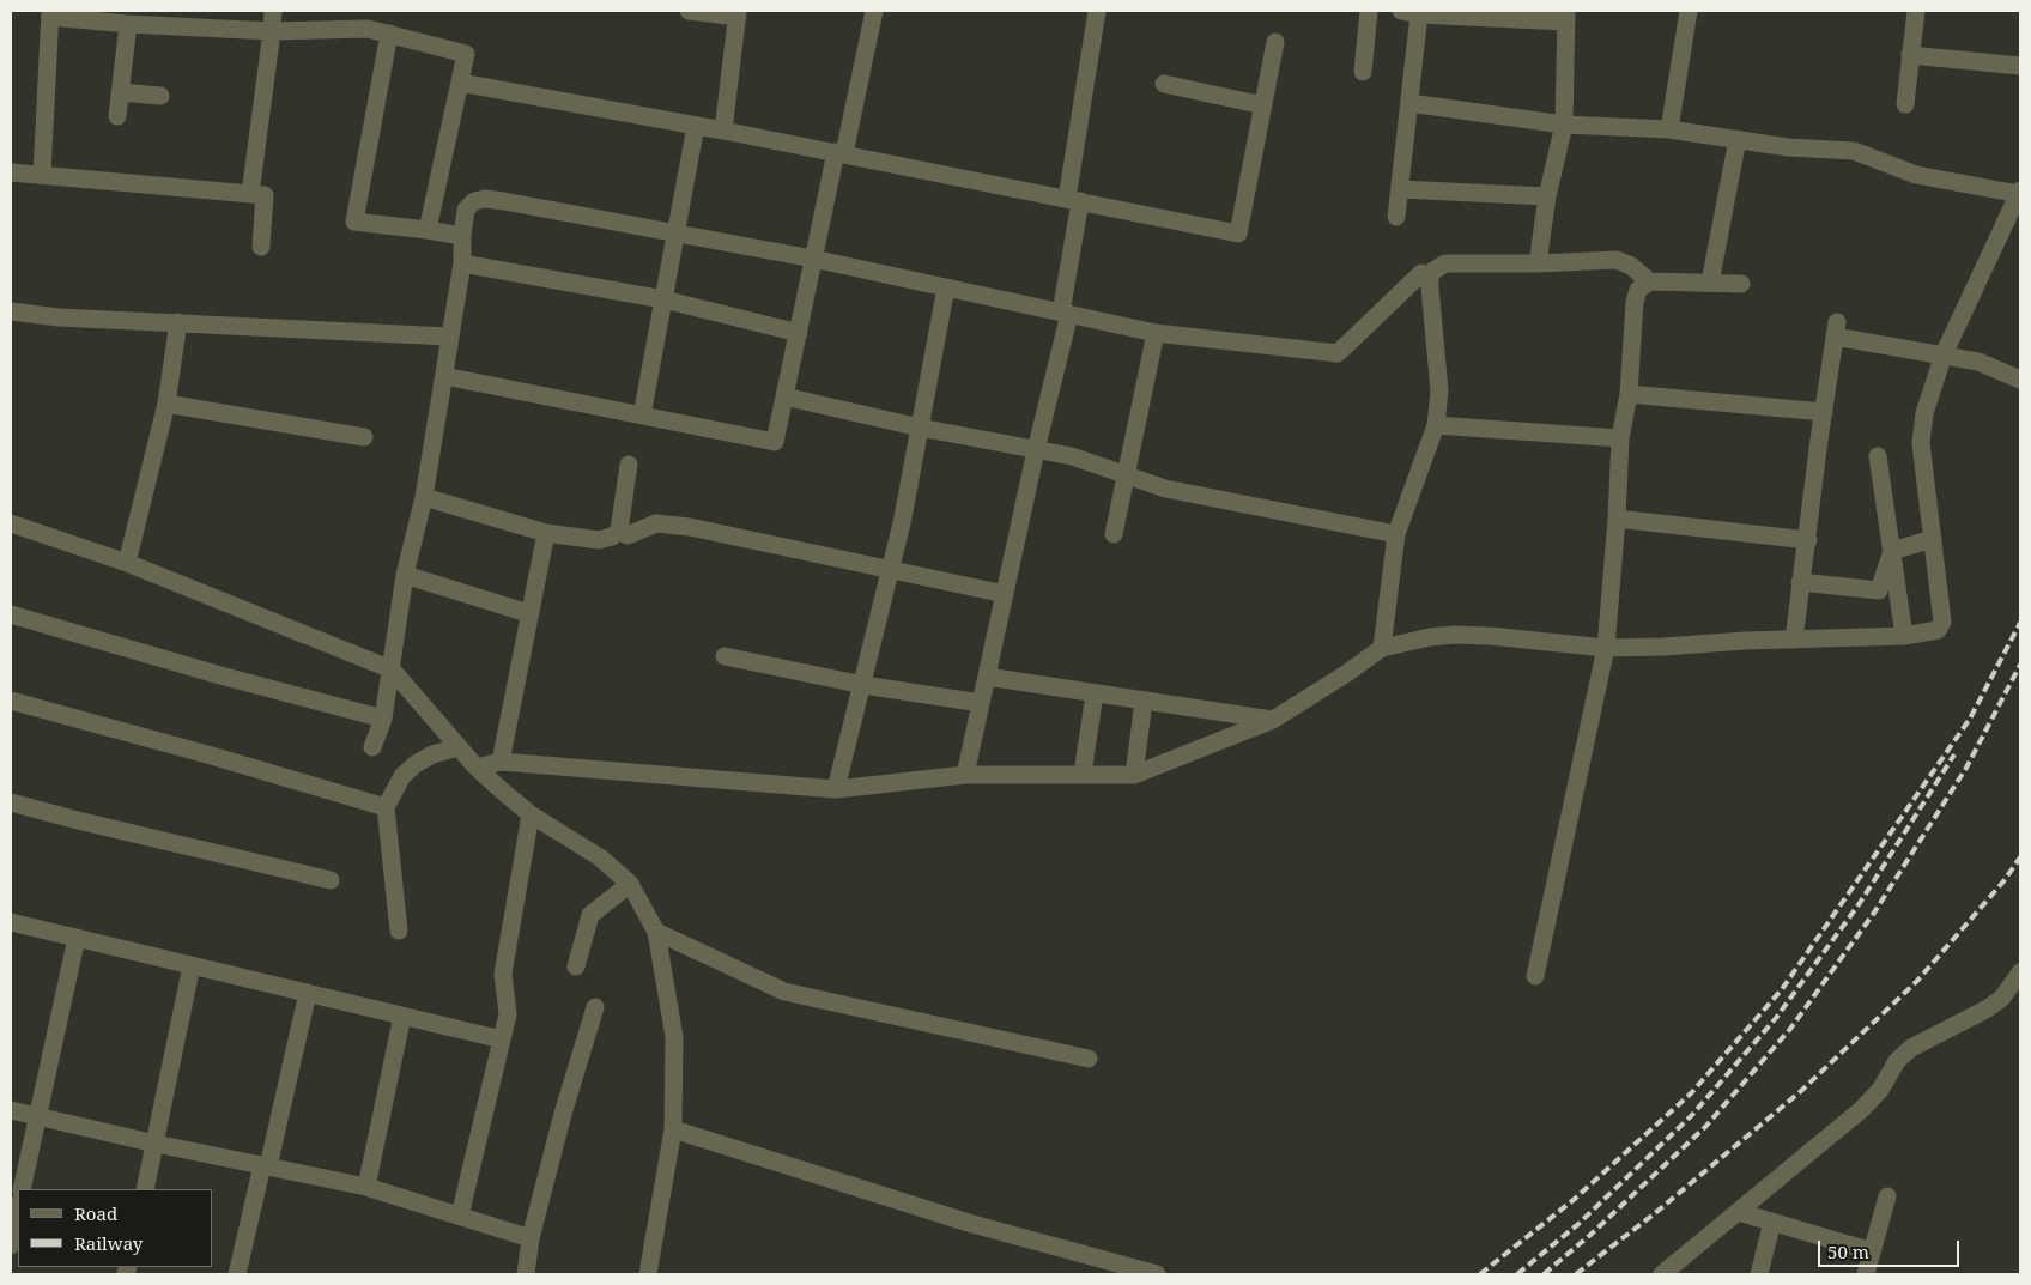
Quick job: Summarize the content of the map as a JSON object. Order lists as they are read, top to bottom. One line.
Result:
{"legend":["Road","Railway"],"scale_bar":"50 m"}
